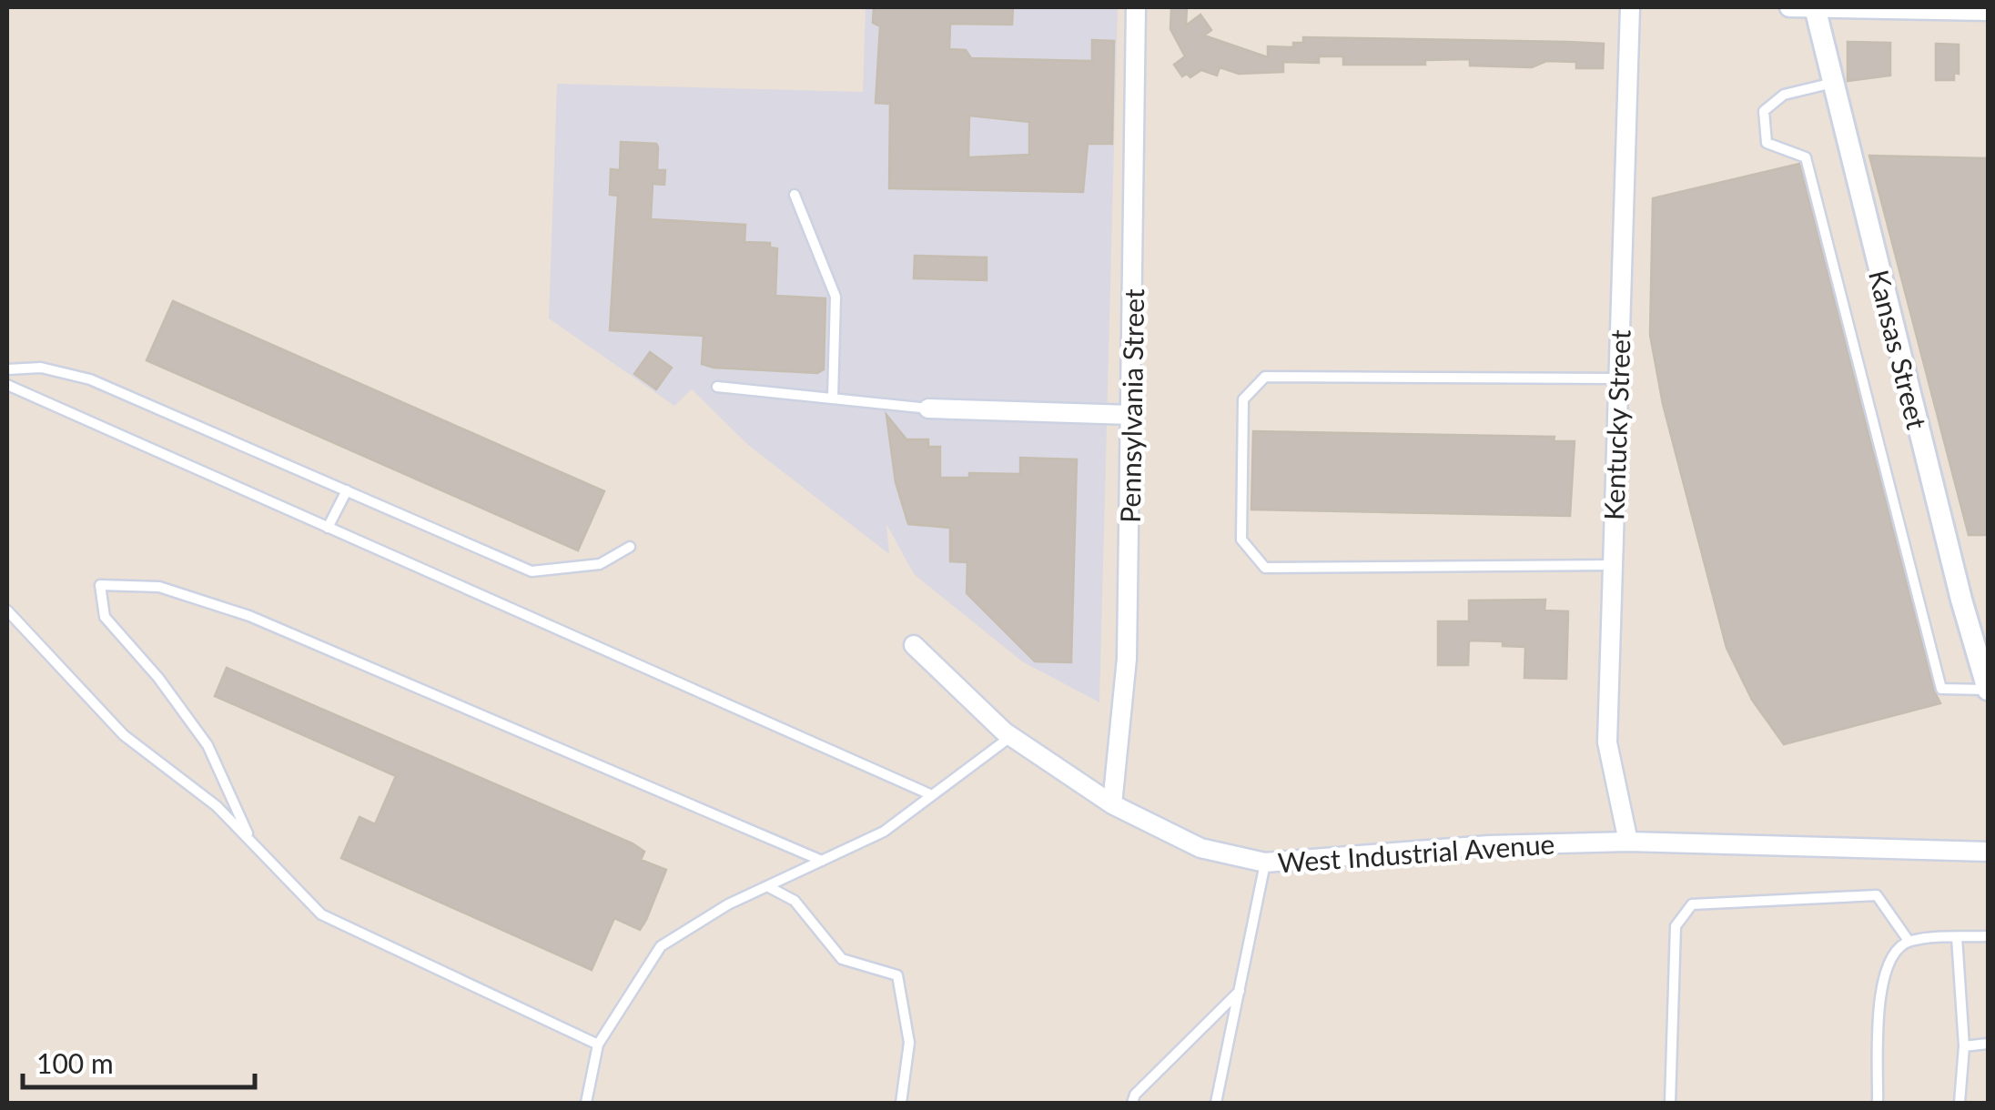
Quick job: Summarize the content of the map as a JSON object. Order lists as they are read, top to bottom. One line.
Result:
{"streets":{"street":["Kansas Street","Pennsylvania Street","Kentucky Street","West Industrial Avenue"]},"crossings":[["Pennsylvania Street","West Industrial Avenue"],["Kentucky Street","West Industrial Avenue"]],"scale_bar":"100 m"}
